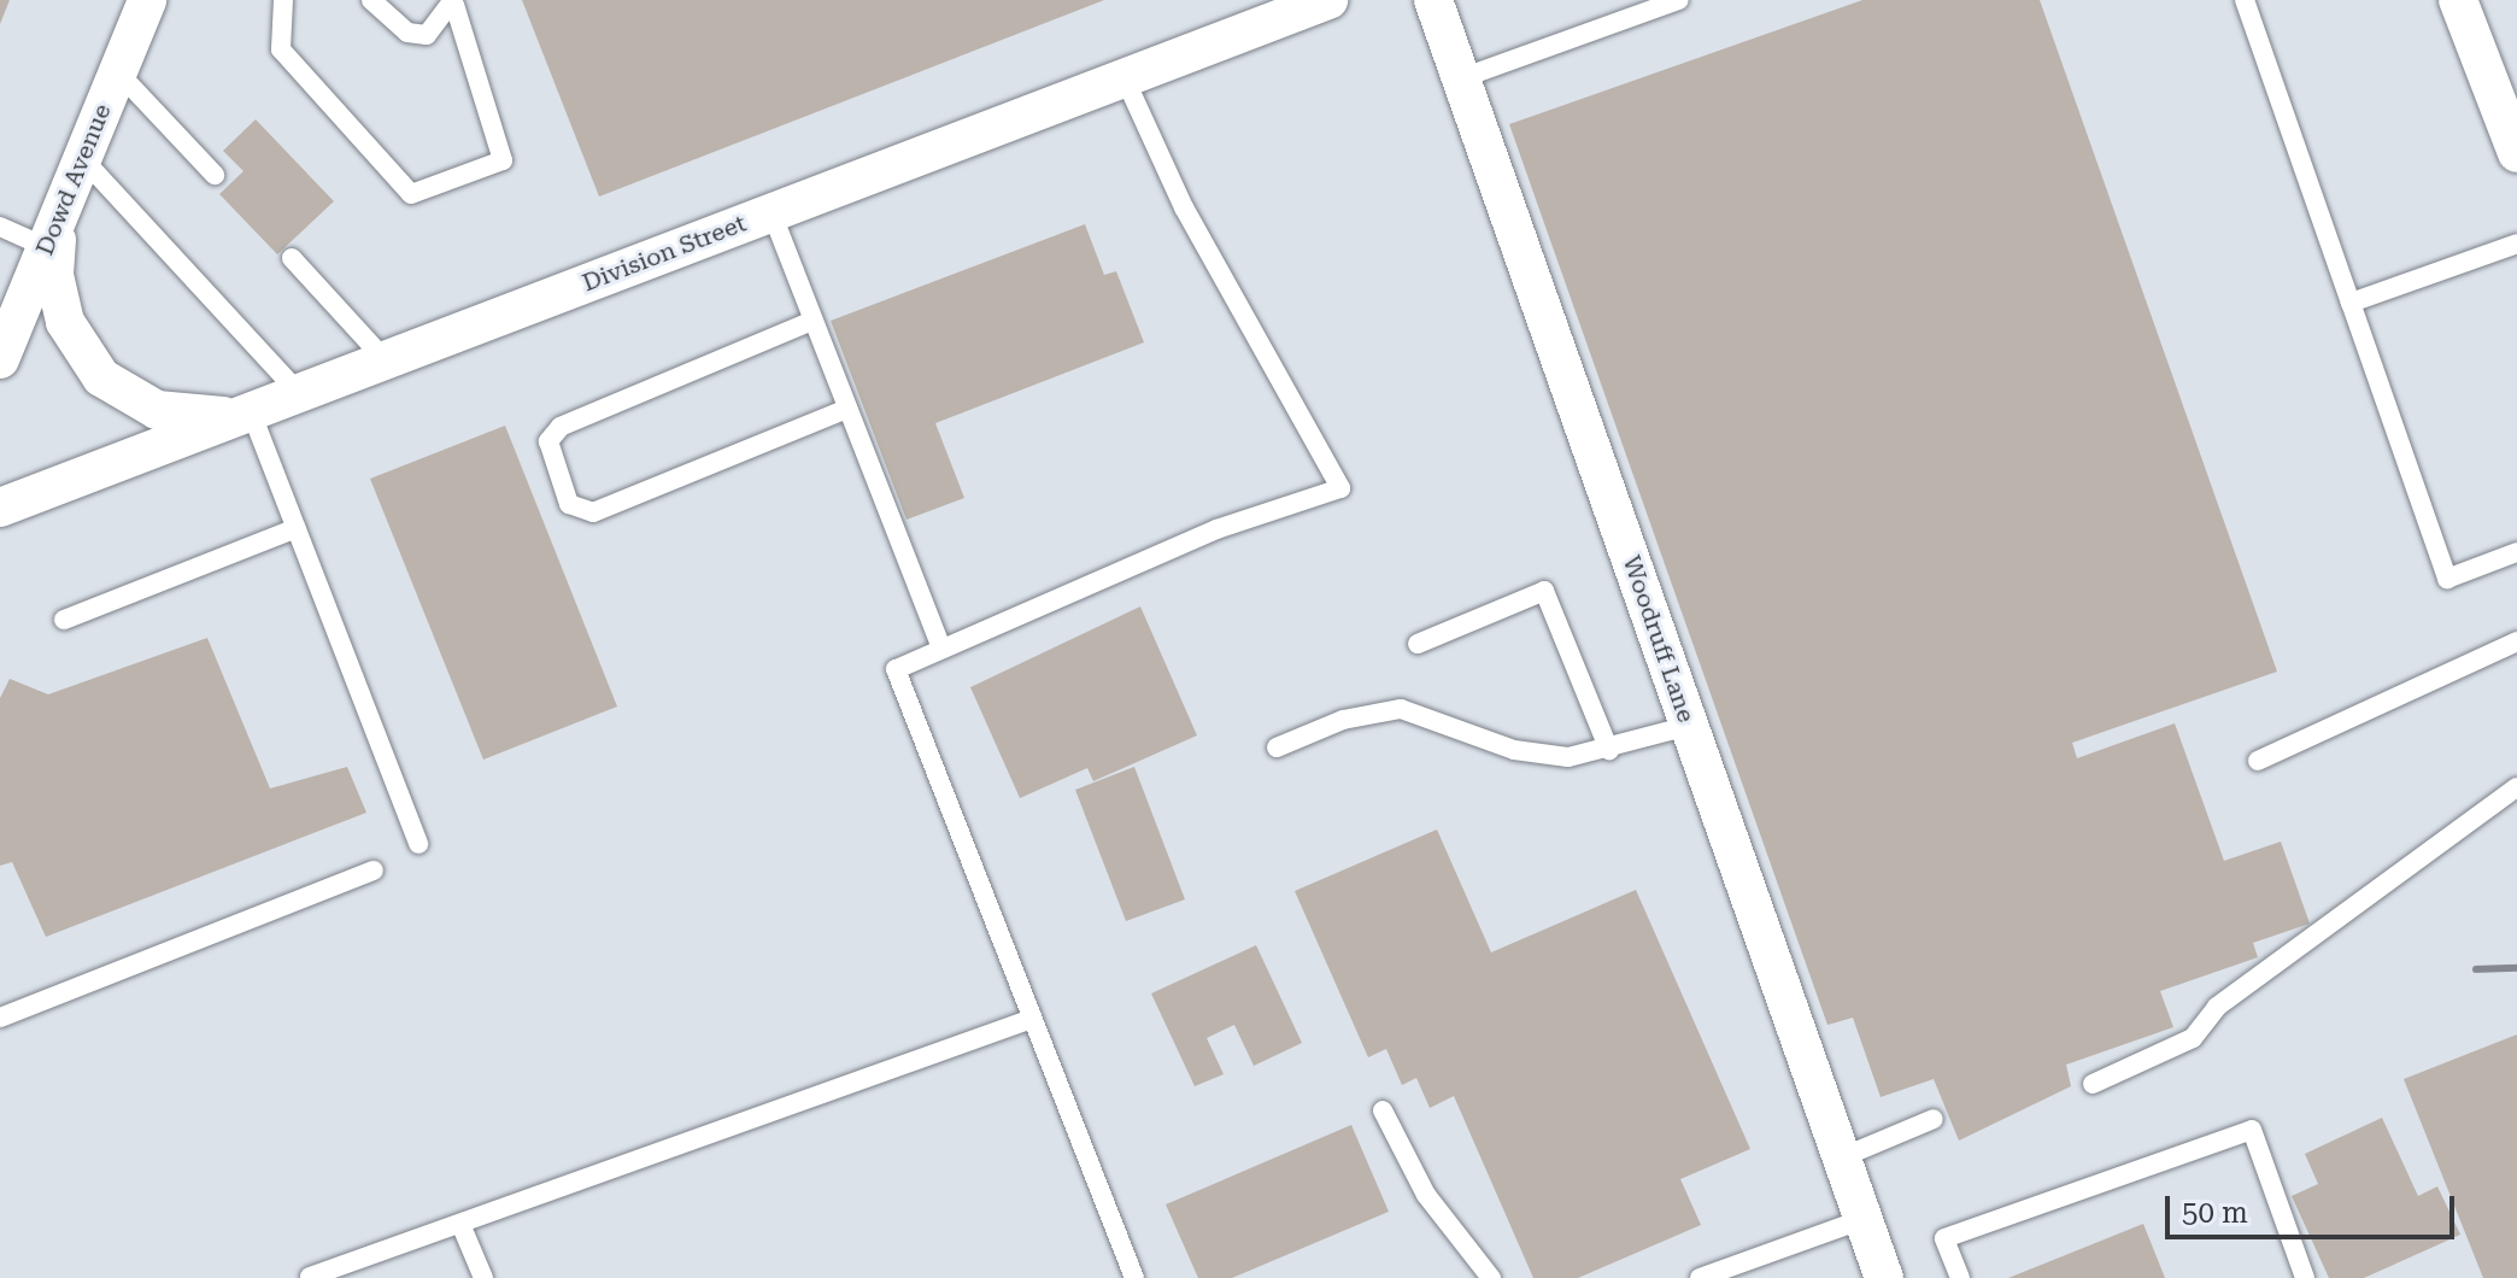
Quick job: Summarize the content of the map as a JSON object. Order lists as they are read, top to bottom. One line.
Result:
{"streets":{"street":["Dowd Avenue","Division Street","Woodruff Lane"]},"scale_bar":"50 m"}
